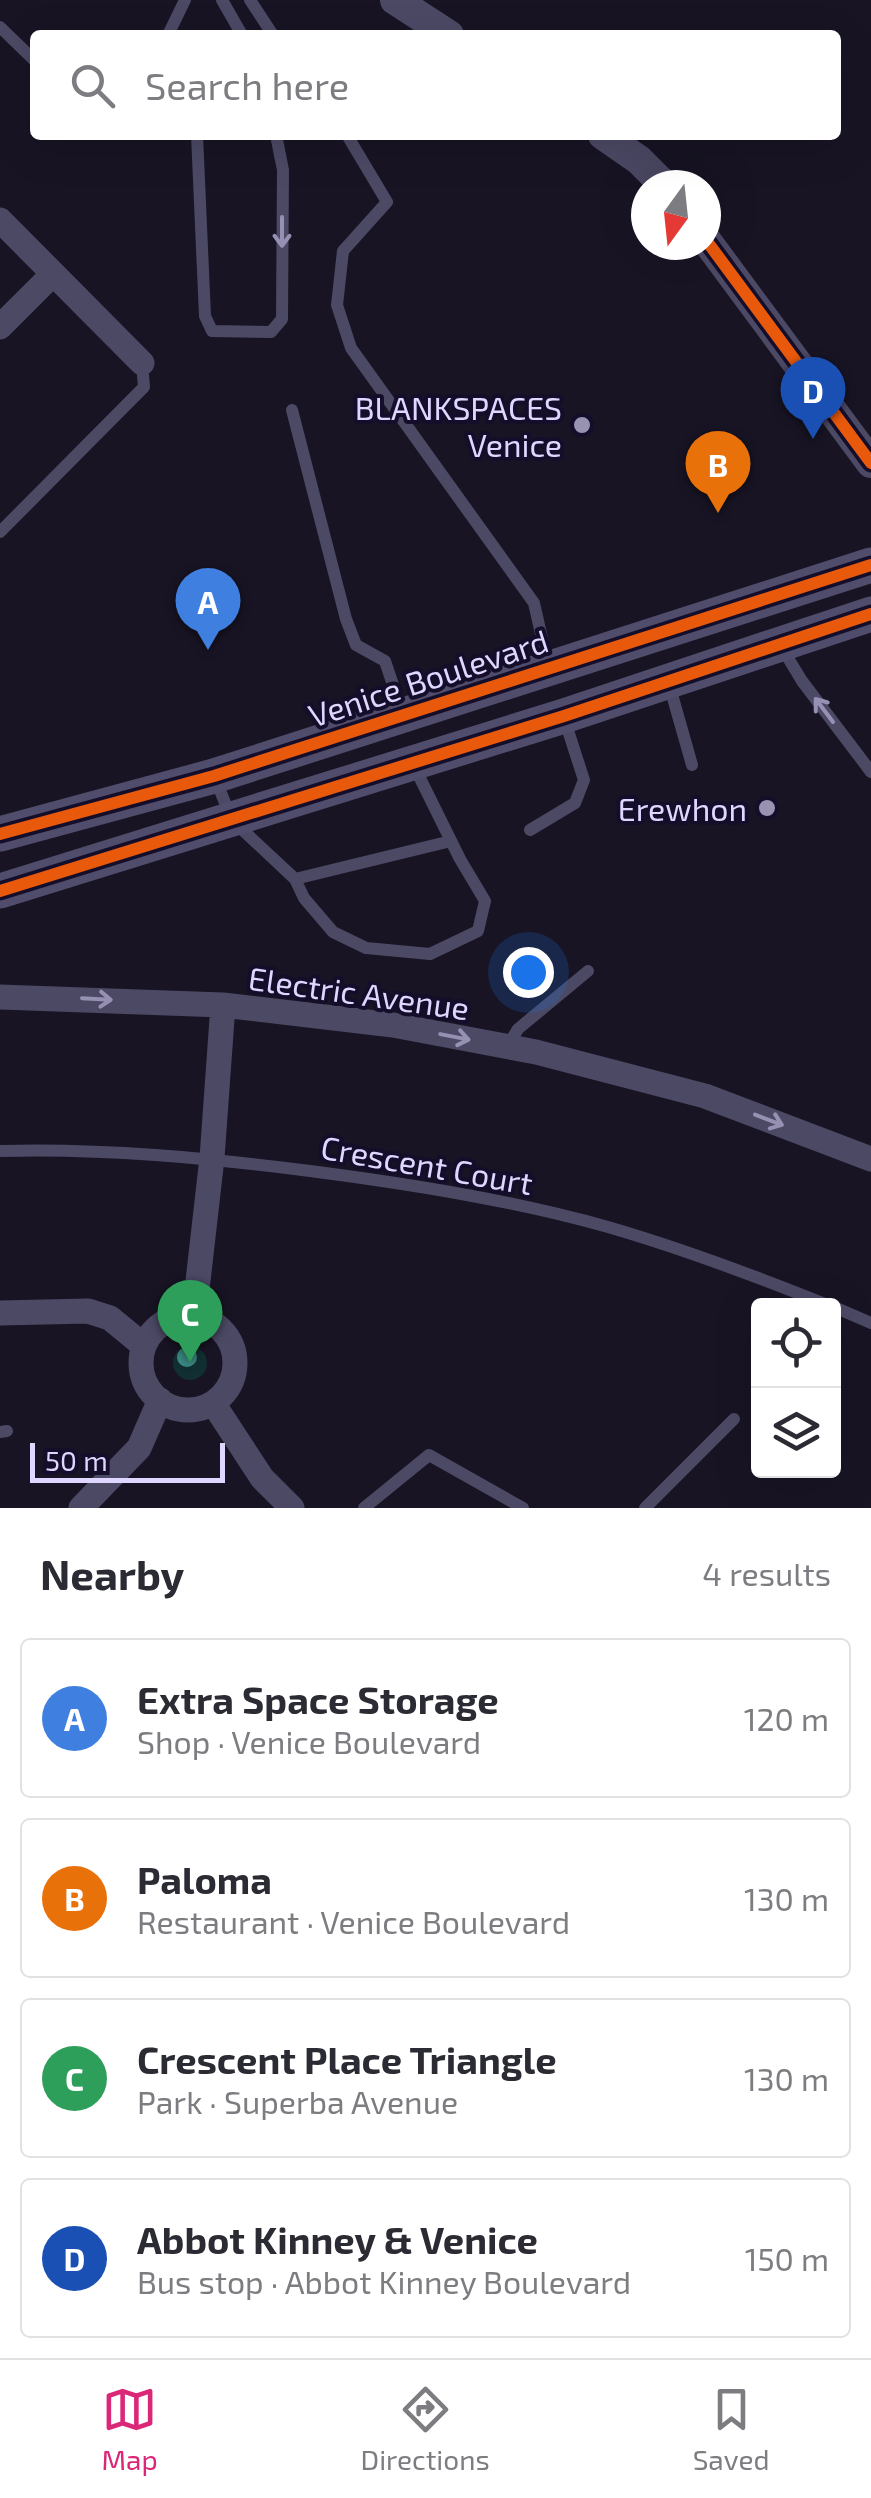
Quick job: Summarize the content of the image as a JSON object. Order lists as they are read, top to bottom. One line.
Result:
{"streets":{"main road":["Venice Boulevard"],"street":["Electric Avenue"],"lane":["Crescent Court"]},"one_way":["Electric Avenue"],"places":["BLANKSPACES Venice","Erewhon"],"scale_bar":"50 m","north":"bottom","page":{"search":"Search here","pins":["D","B","A","C"],"scale":"50 m","heading":["Nearby","4 results"],"list":[{"mark":"A","name":"Extra Space Storage","note":"Shop · Venice Boulevard","value":"120 m"},{"mark":"B","name":"Paloma","note":"Restaurant · Venice Boulevard","value":"130 m"},{"mark":"C","name":"Crescent Place Triangle","note":"Park · Superba Avenue","value":"130 m"},{"mark":"D","name":"Abbot Kinney & Venice","note":"Bus stop · Abbot Kinney Boulevard","value":"150 m"}],"nav":["Map","Directions","Saved"]}}
